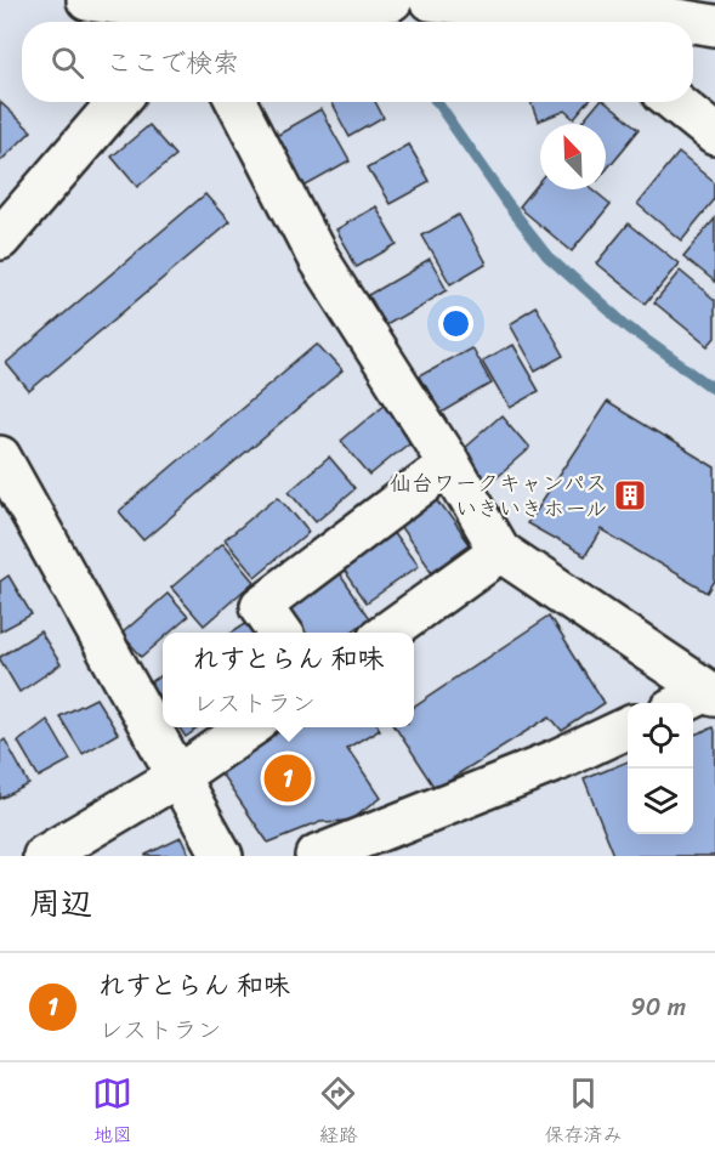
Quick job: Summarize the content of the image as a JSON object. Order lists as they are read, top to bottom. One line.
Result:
{"places":{"building":["仙台ワークキャンパス いきいきホール"]},"north":"top left","page":{"search":"ここで検索","popup":["れすとらん 和味","レストラン"],"pins":"1","heading":"周辺","list":[{"mark":"1","name":"れすとらん 和味","note":"レストラン","value":"90 m"}],"nav":["地図","経路","保存済み"]}}
